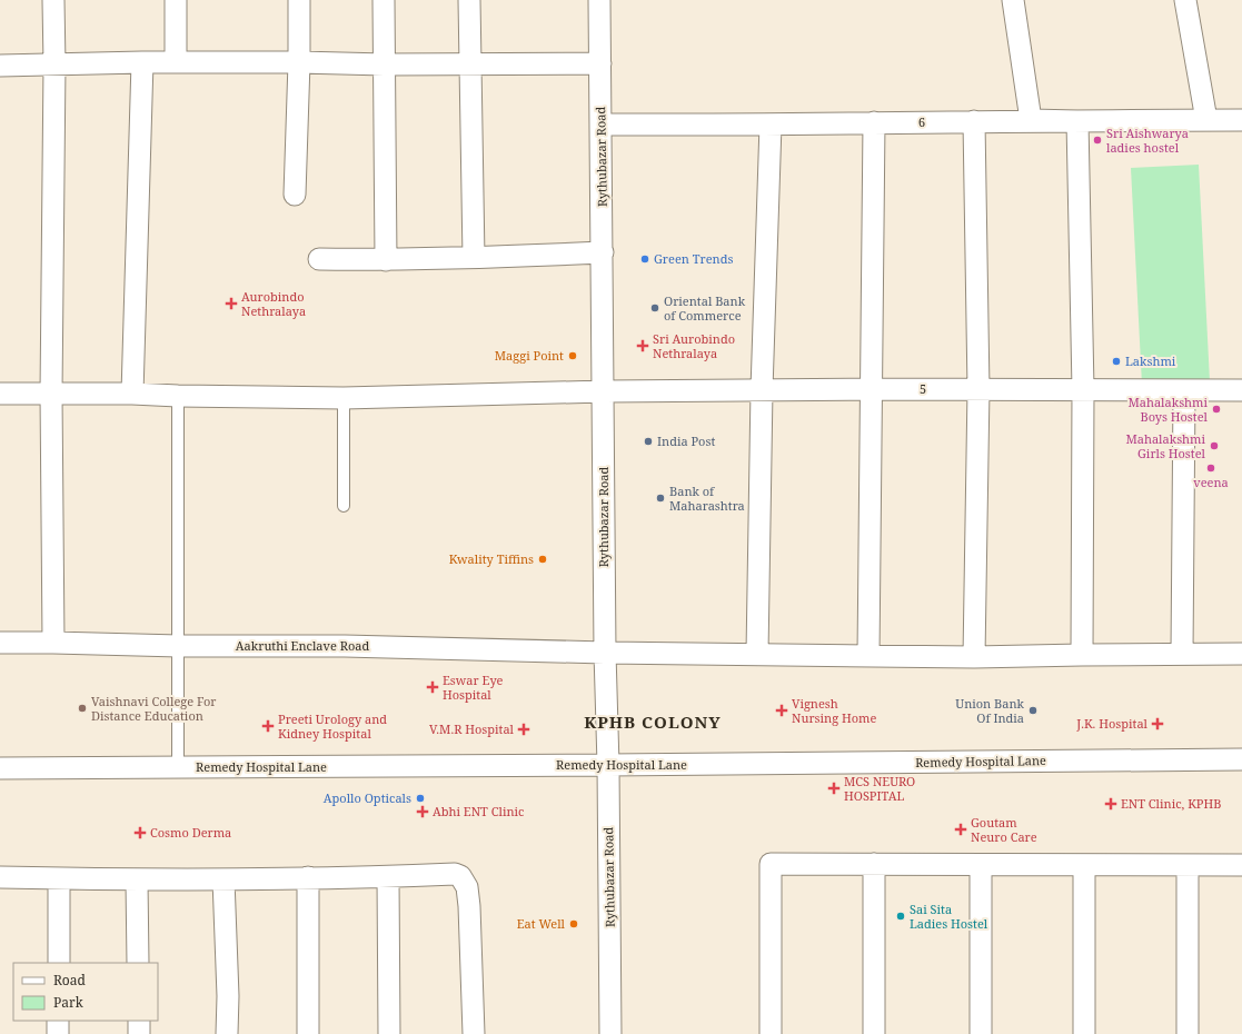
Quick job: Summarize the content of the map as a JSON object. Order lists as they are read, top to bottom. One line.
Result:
{"streets":{"street":["6","Rythubazar Road","5","Aakruthi Enclave Road","Remedy Hospital Lane"]},"crossings":[["6","Rythubazar Road"],["Rythubazar Road","5"],["Rythubazar Road","Aakruthi Enclave Road"],["Rythubazar Road","Remedy Hospital Lane"]],"districts":["KPHB COLONY"],"places":{"other":["Sri Aishwarya ladies hostel","Green Trends","Oriental Bank of Commerce","Maggi Point","Lakshmi","Mahalakshmi Boys Hostel","India Post","Mahalakshmi Girls Hostel","veena","Bank of Maharashtra","Kwality Tiffins","Vaishnavi College For Distance Education","Union Bank Of India","Apollo Opticals","Sai Sita Ladies Hostel","Eat Well"],"health":["Aurobindo Nethralaya","Sri Aurobindo Nethralaya","Eswar Eye Hospital","Vignesh Nursing Home","J.K. Hospital","Preeti Urology and Kidney Hospital","V.M.R Hospital","MCS NEURO HOSPITAL","ENT Clinic, KPHB","Abhi ENT Clinic","Goutam Neuro Care","Cosmo Derma"]},"legend":["Road","Park"]}
